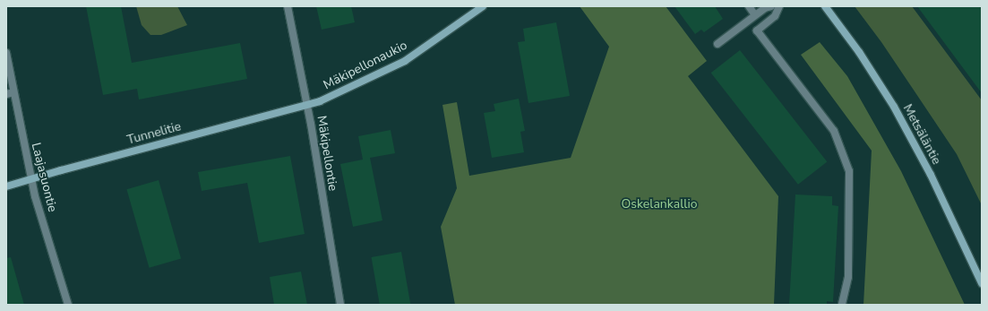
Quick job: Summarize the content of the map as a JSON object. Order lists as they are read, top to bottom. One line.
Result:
{"streets":{"street":["Mäkipellonaukio","Tunnelitie","Metsäläntie","Mäkipellontie","Laajasuontie"]},"crossings":[["Mäkipellonaukio","Tunnelitie"],["Mäkipellonaukio","Mäkipellontie"],["Tunnelitie","Mäkipellontie"],["Tunnelitie","Laajasuontie"]],"parks":["Oskelankallio"]}
